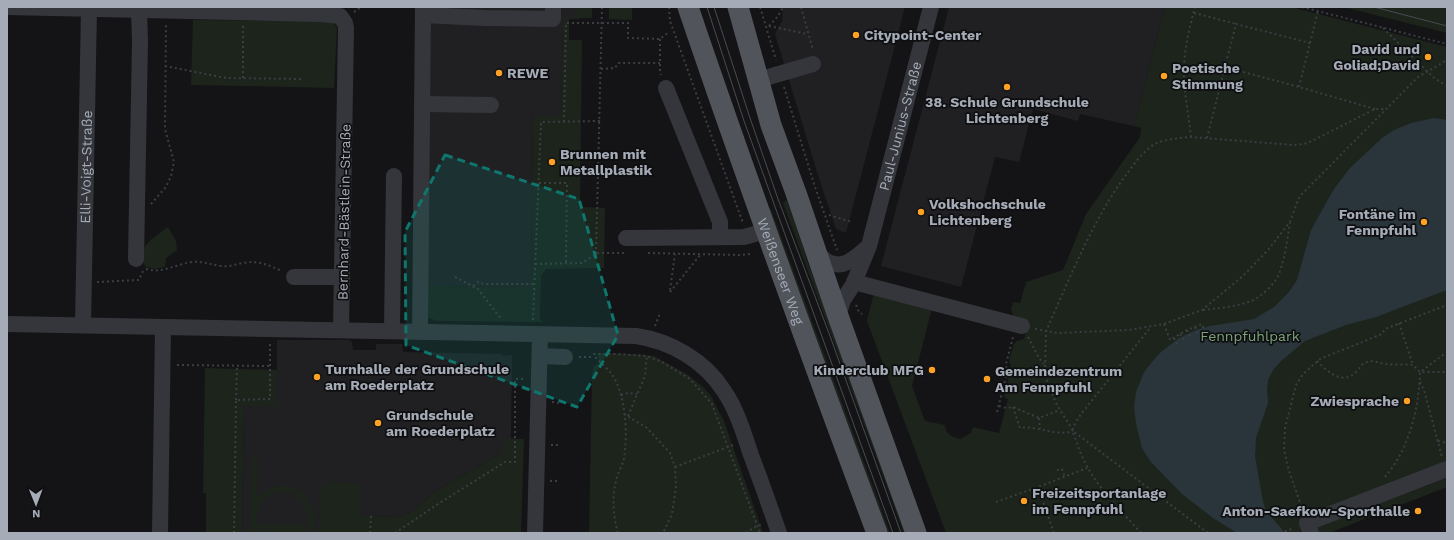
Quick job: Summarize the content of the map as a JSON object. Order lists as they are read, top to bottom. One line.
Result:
{"streets":{"main road":["Weißenseer Weg"],"street":["Paul-Junius-Straße","Elli-Voigt-Straße","Bernhard-Bästlein-Straße"]},"parks":["Fennpfuhlpark"],"places":["Citypoint-Center","David und Goliad;David","REWE","Poetische Stimmung","38. Schule Grundschule Lichtenberg","Brunnen mit Metallplastik","Volkshochschule Lichtenberg","Fontäne im Fennpfuhl","Kinderclub MFG","Turnhalle der Grundschule am Roederplatz","Gemeindezentrum Am Fennpfuhl","Zwiesprache","Grundschule am Roederplatz","Freizeitsportanlage im Fennpfuhl","Anton-Saefkow-Sporthalle"],"north":"bottom"}
